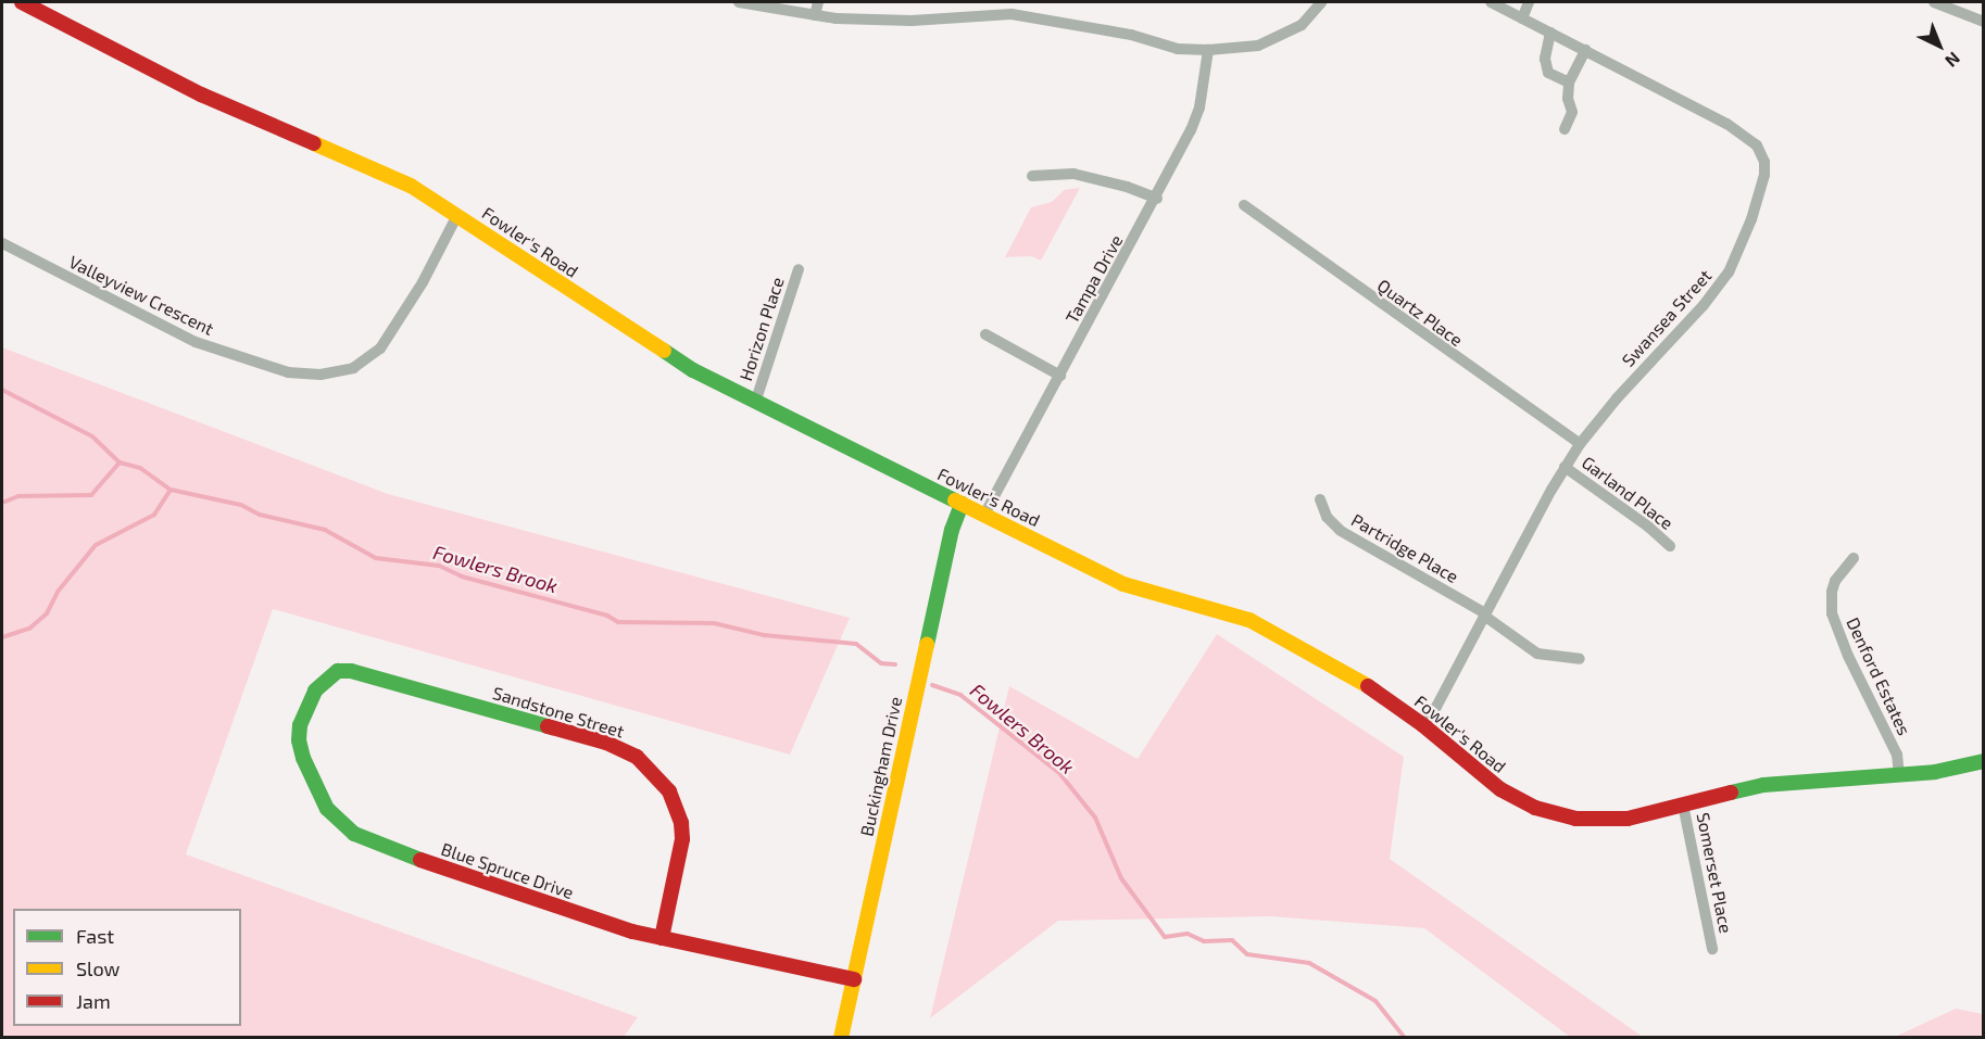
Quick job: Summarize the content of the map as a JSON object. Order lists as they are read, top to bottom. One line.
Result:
{"streets":{"street":["Fowler's Road","Tampa Drive","Valleyview Crescent","Quartz Place","Swansea Street","Horizon Place","Garland Place","Partridge Place","Denford Estates","Sandstone Street","Buckingham Drive","Blue Spruce Drive","Somerset Place"]},"crossings":[["Fowler's Road","Tampa Drive"],["Fowler's Road","Valleyview Crescent"],["Fowler's Road","Swansea Street"],["Fowler's Road","Horizon Place"],["Fowler's Road","Denford Estates"],["Fowler's Road","Buckingham Drive"],["Fowler's Road","Somerset Place"],["Quartz Place","Swansea Street"],["Swansea Street","Garland Place"],["Swansea Street","Partridge Place"],["Sandstone Street","Blue Spruce Drive"],["Buckingham Drive","Blue Spruce Drive"]],"water":["Fowlers Brook"],"legend":["Fast","Slow","Jam"],"north":"bottom right"}
